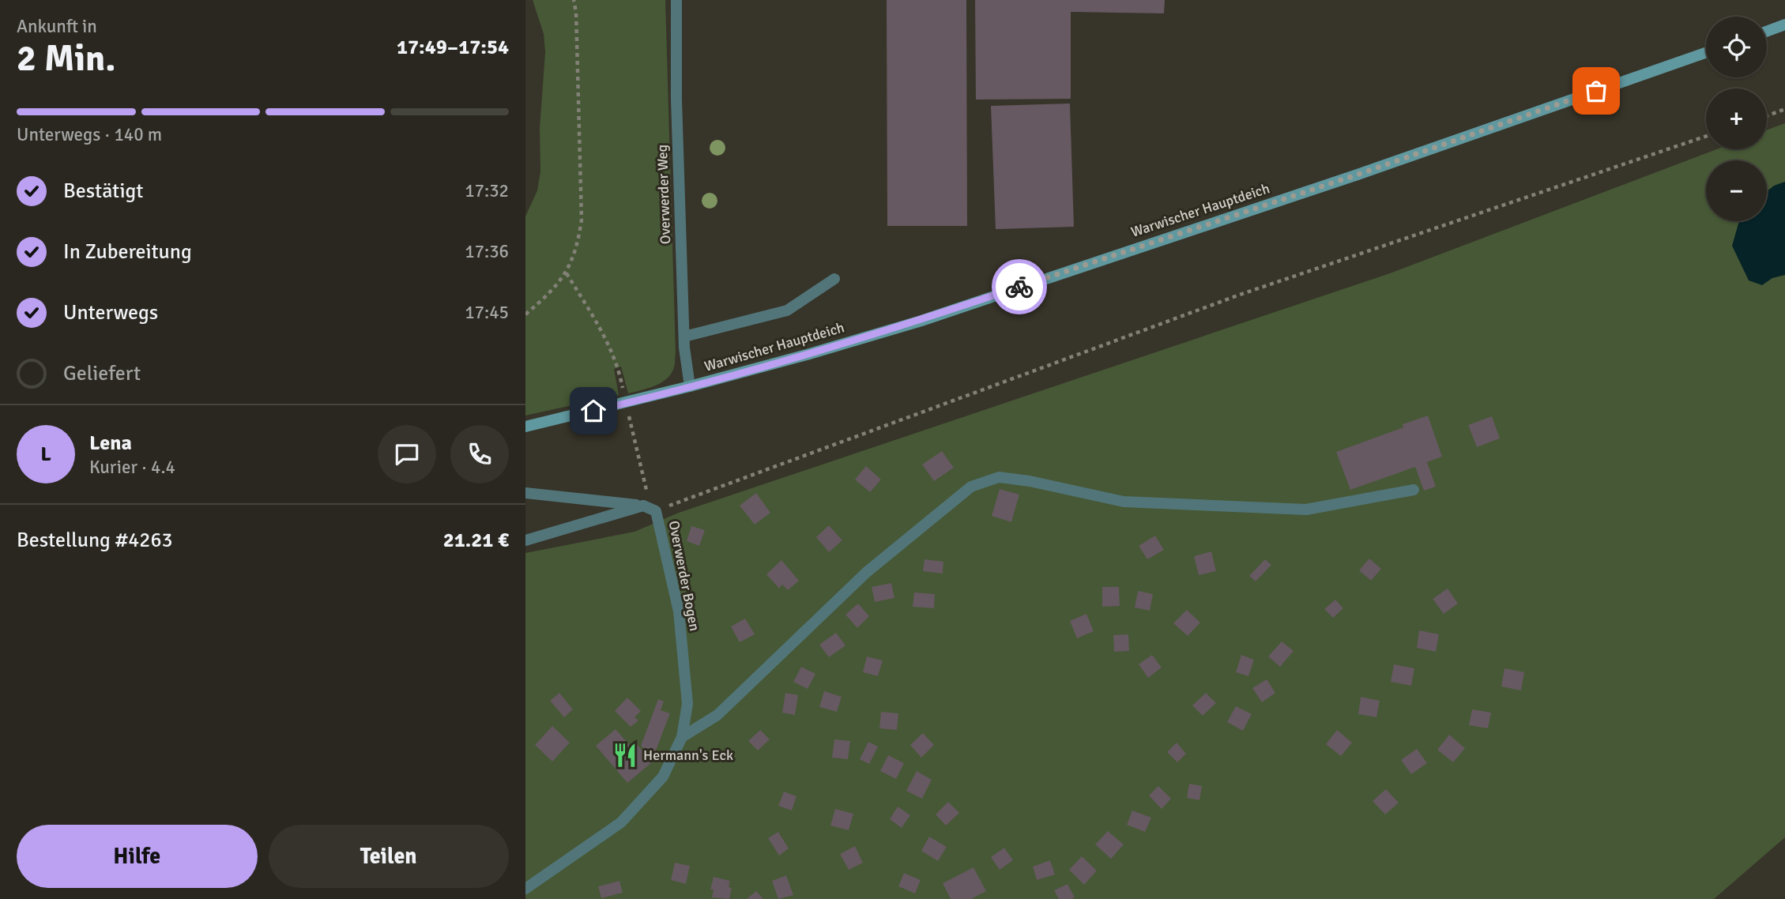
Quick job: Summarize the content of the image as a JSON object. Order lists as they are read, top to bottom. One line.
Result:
{"streets":{"street":["Overwerder Weg","Warwischer Hauptdeich","Overwerder Bogen"]},"crossings":[["Overwerder Weg","Warwischer Hauptdeich"]],"places":{"restaurant":["Hermann's Eck"]},"page":{"heading":["2 Min.","Ankunft in","17:49–17:54"],"panel":["Lena","Kurier · 4.4","Bestellung #4263","21.21 €"],"map_buttons":["+","−"],"bar":"Unterwegs · 140 m","list":[["Bestätigt","17:32"],["In Zubereitung","17:36"],["Unterwegs","17:45"],"Geliefert"],"round":"L","buttons":["Hilfe","Teilen"]}}
